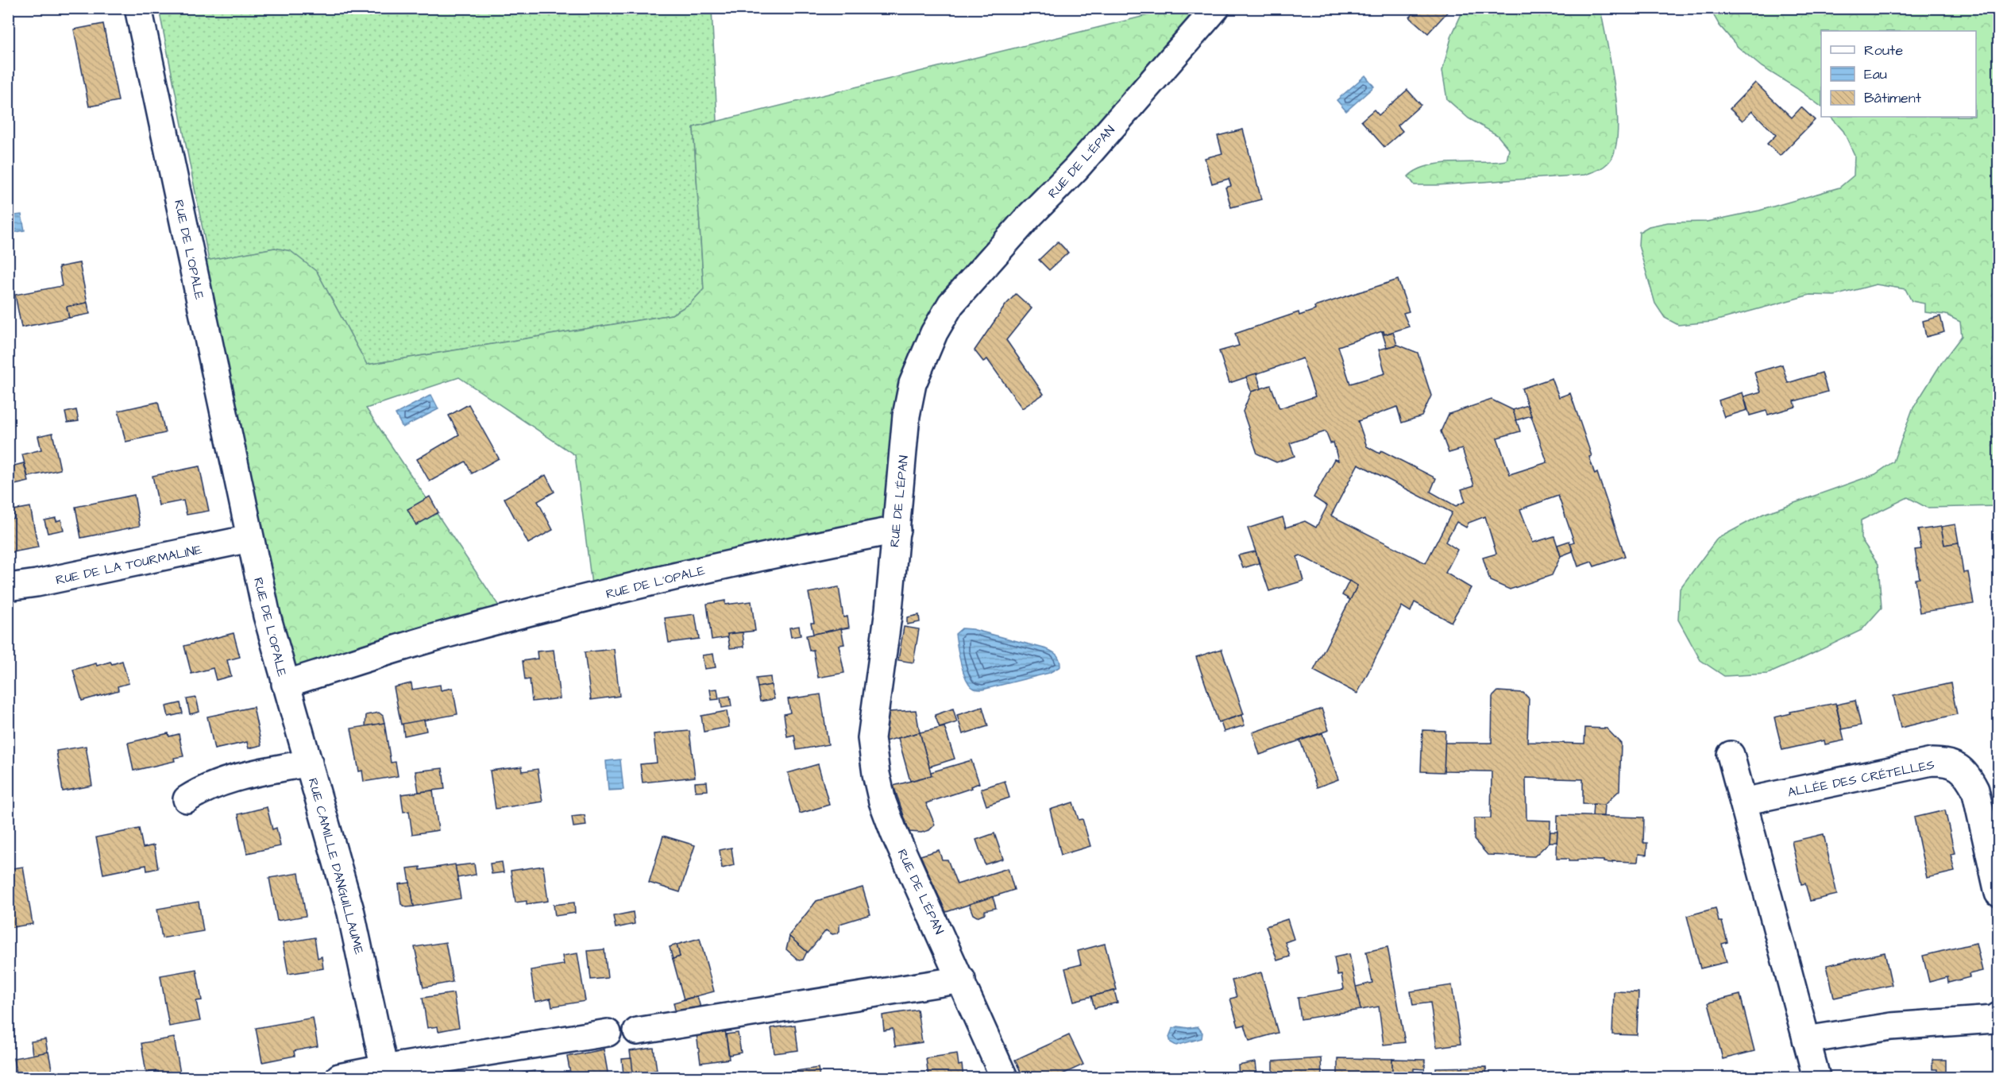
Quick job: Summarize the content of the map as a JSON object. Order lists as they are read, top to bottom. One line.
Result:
{"streets":{"street":["RUE DE L'ÉPAN","RUE DE L'OPALE","RUE DE LA TOURMALINE","ALLÉE DES CRÉTELLES","RUE CAMILLE DANGUILLAUME"]},"crossings":[["RUE DE L'ÉPAN","RUE DE L'OPALE"],["RUE DE L'OPALE","RUE DE LA TOURMALINE"],["RUE DE L'OPALE","RUE CAMILLE DANGUILLAUME"]],"legend":["Route","Eau","Bâtiment"]}
